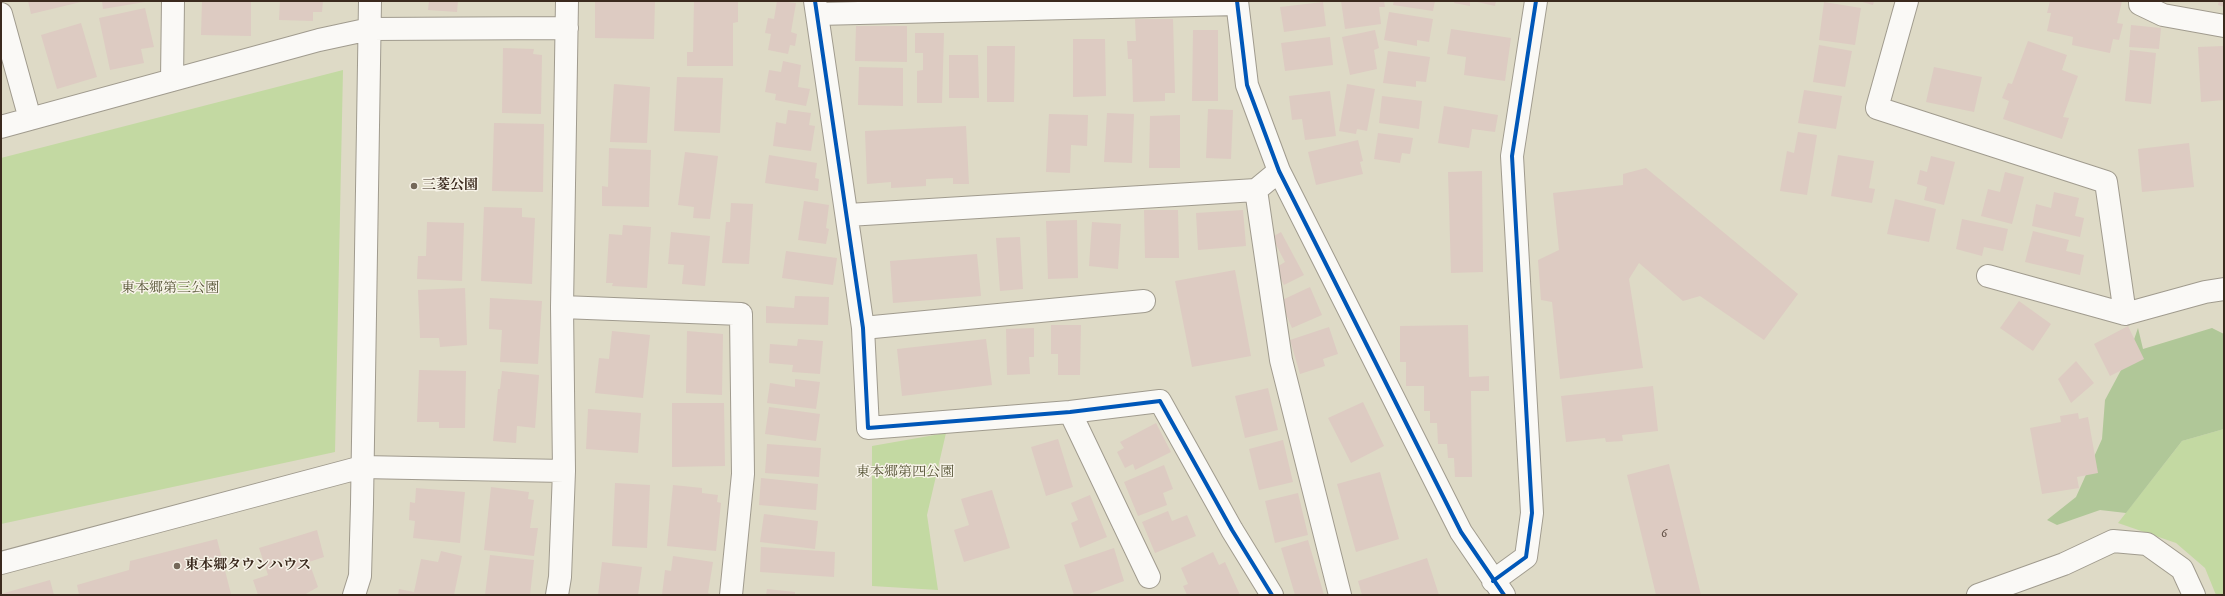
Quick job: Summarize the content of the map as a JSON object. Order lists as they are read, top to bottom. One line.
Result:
{"parks":["東本郷第三公園","東本郷第四公園"],"places":["三菱公園","東本郷タウンハウス"],"house_numbers":["6"]}
